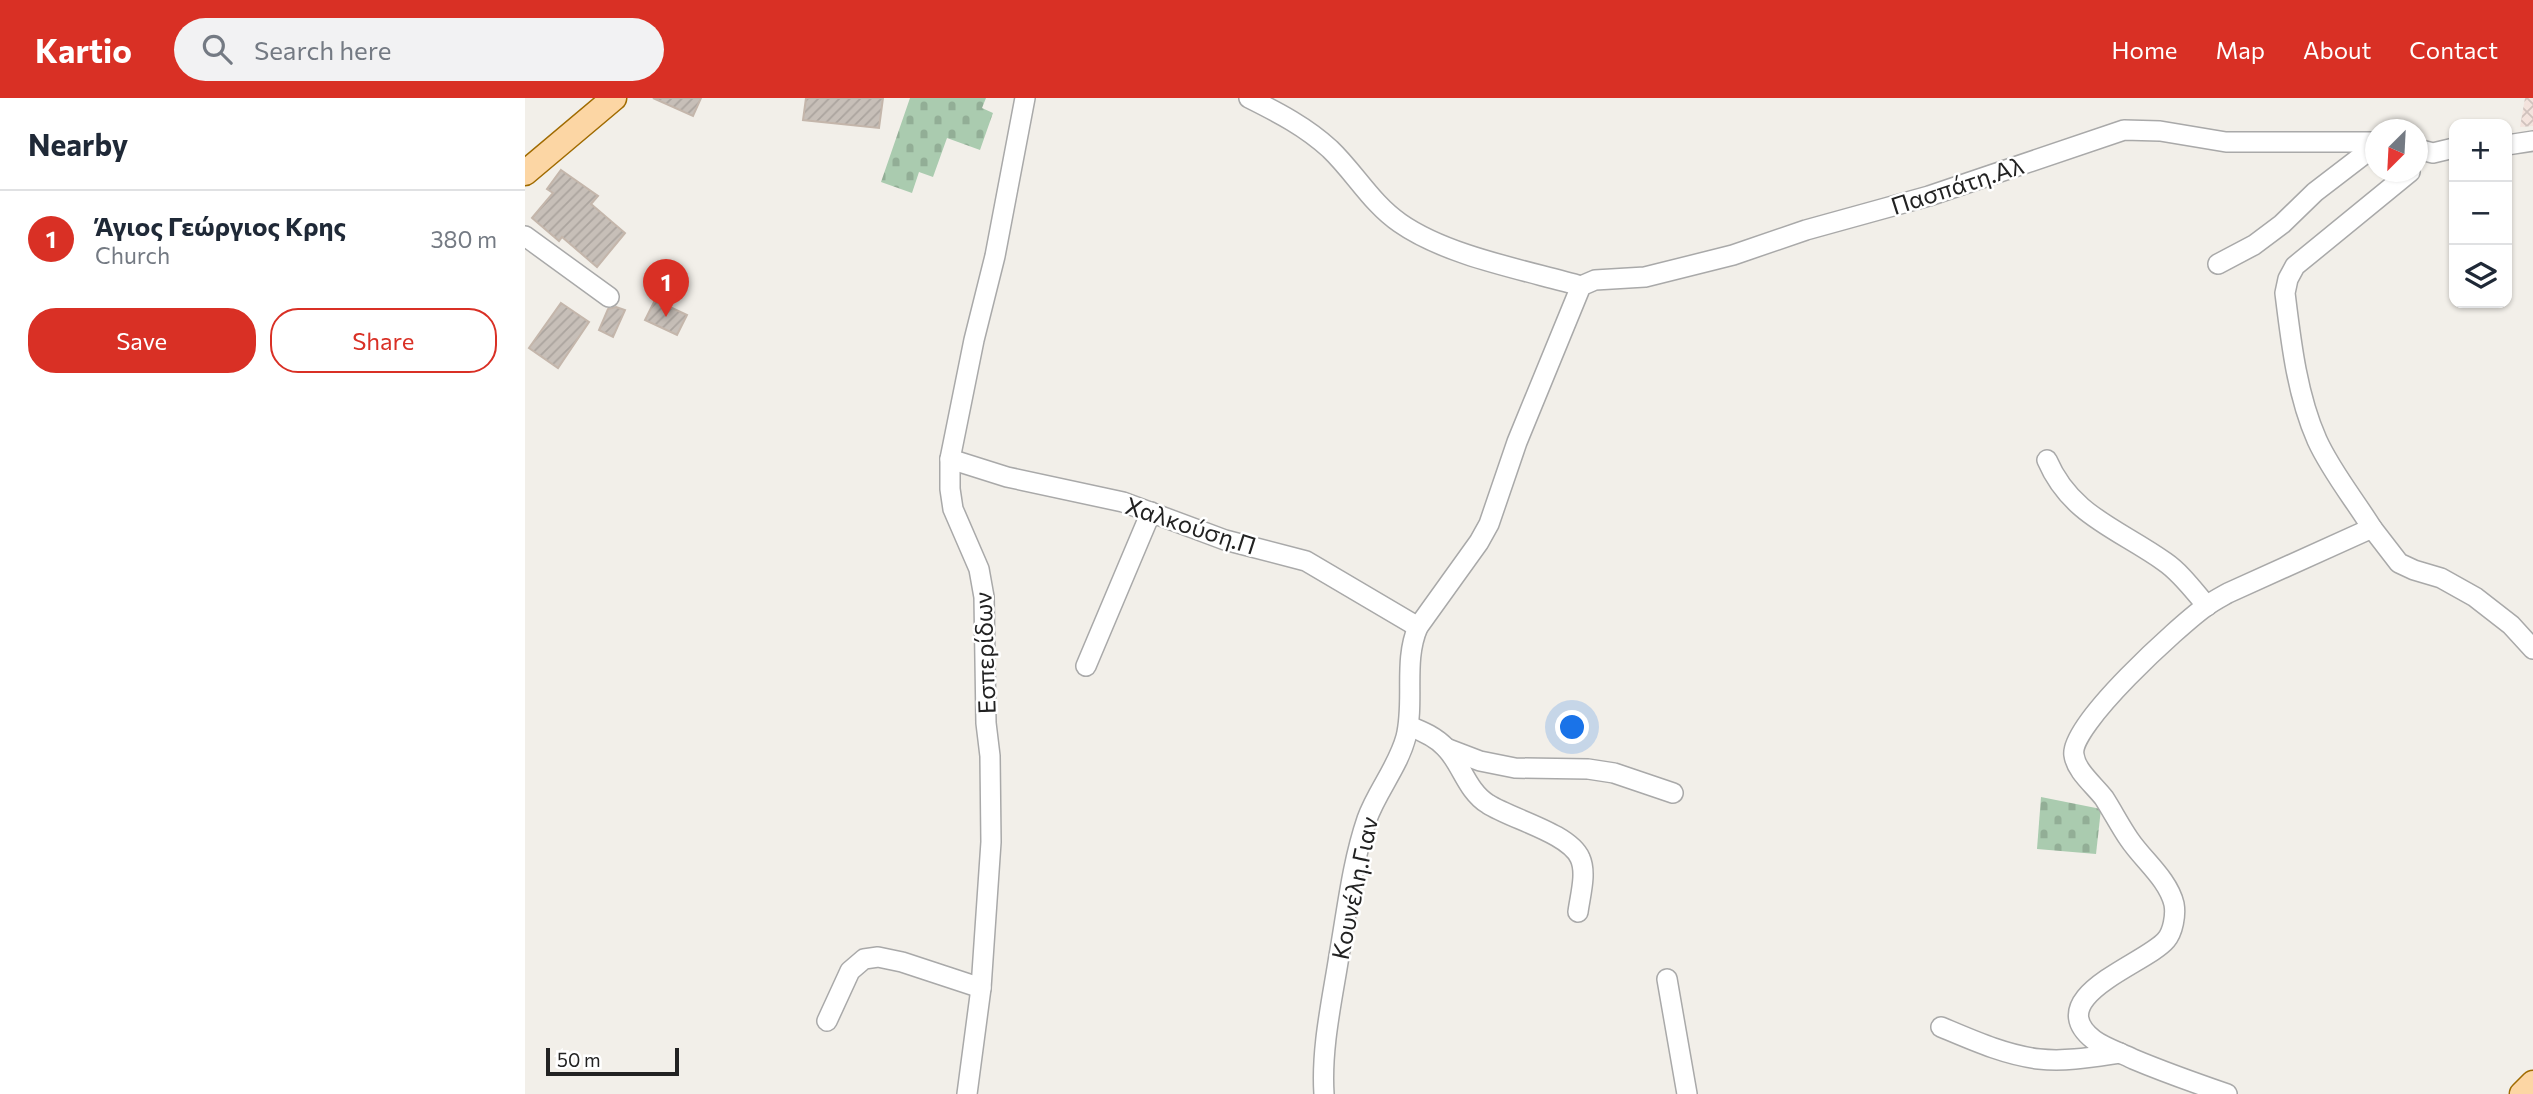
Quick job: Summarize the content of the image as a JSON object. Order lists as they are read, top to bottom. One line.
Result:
{"streets":{"street":["Πασπάτη.Αλ","Χαλκούση.Π","Εσπερίδων","Κουνέλη.Γιαν"]},"crossings":[["Χαλκούση.Π","Εσπερίδων"],["Χαλκούση.Π","Κουνέλη.Γιαν"]],"scale_bar":"50 m","north":"bottom left","page":{"header":"Kartio","search":"Search here","nav":["Home","Map","About","Contact"],"heading":"Nearby","map_buttons":["+","−"],"list":[{"mark":"1","name":"Άγιος Γεώργιος Κρης","note":"Church","value":"380 m"}],"pins":"1","buttons":["Save","Share"],"scale":"50 m"}}
